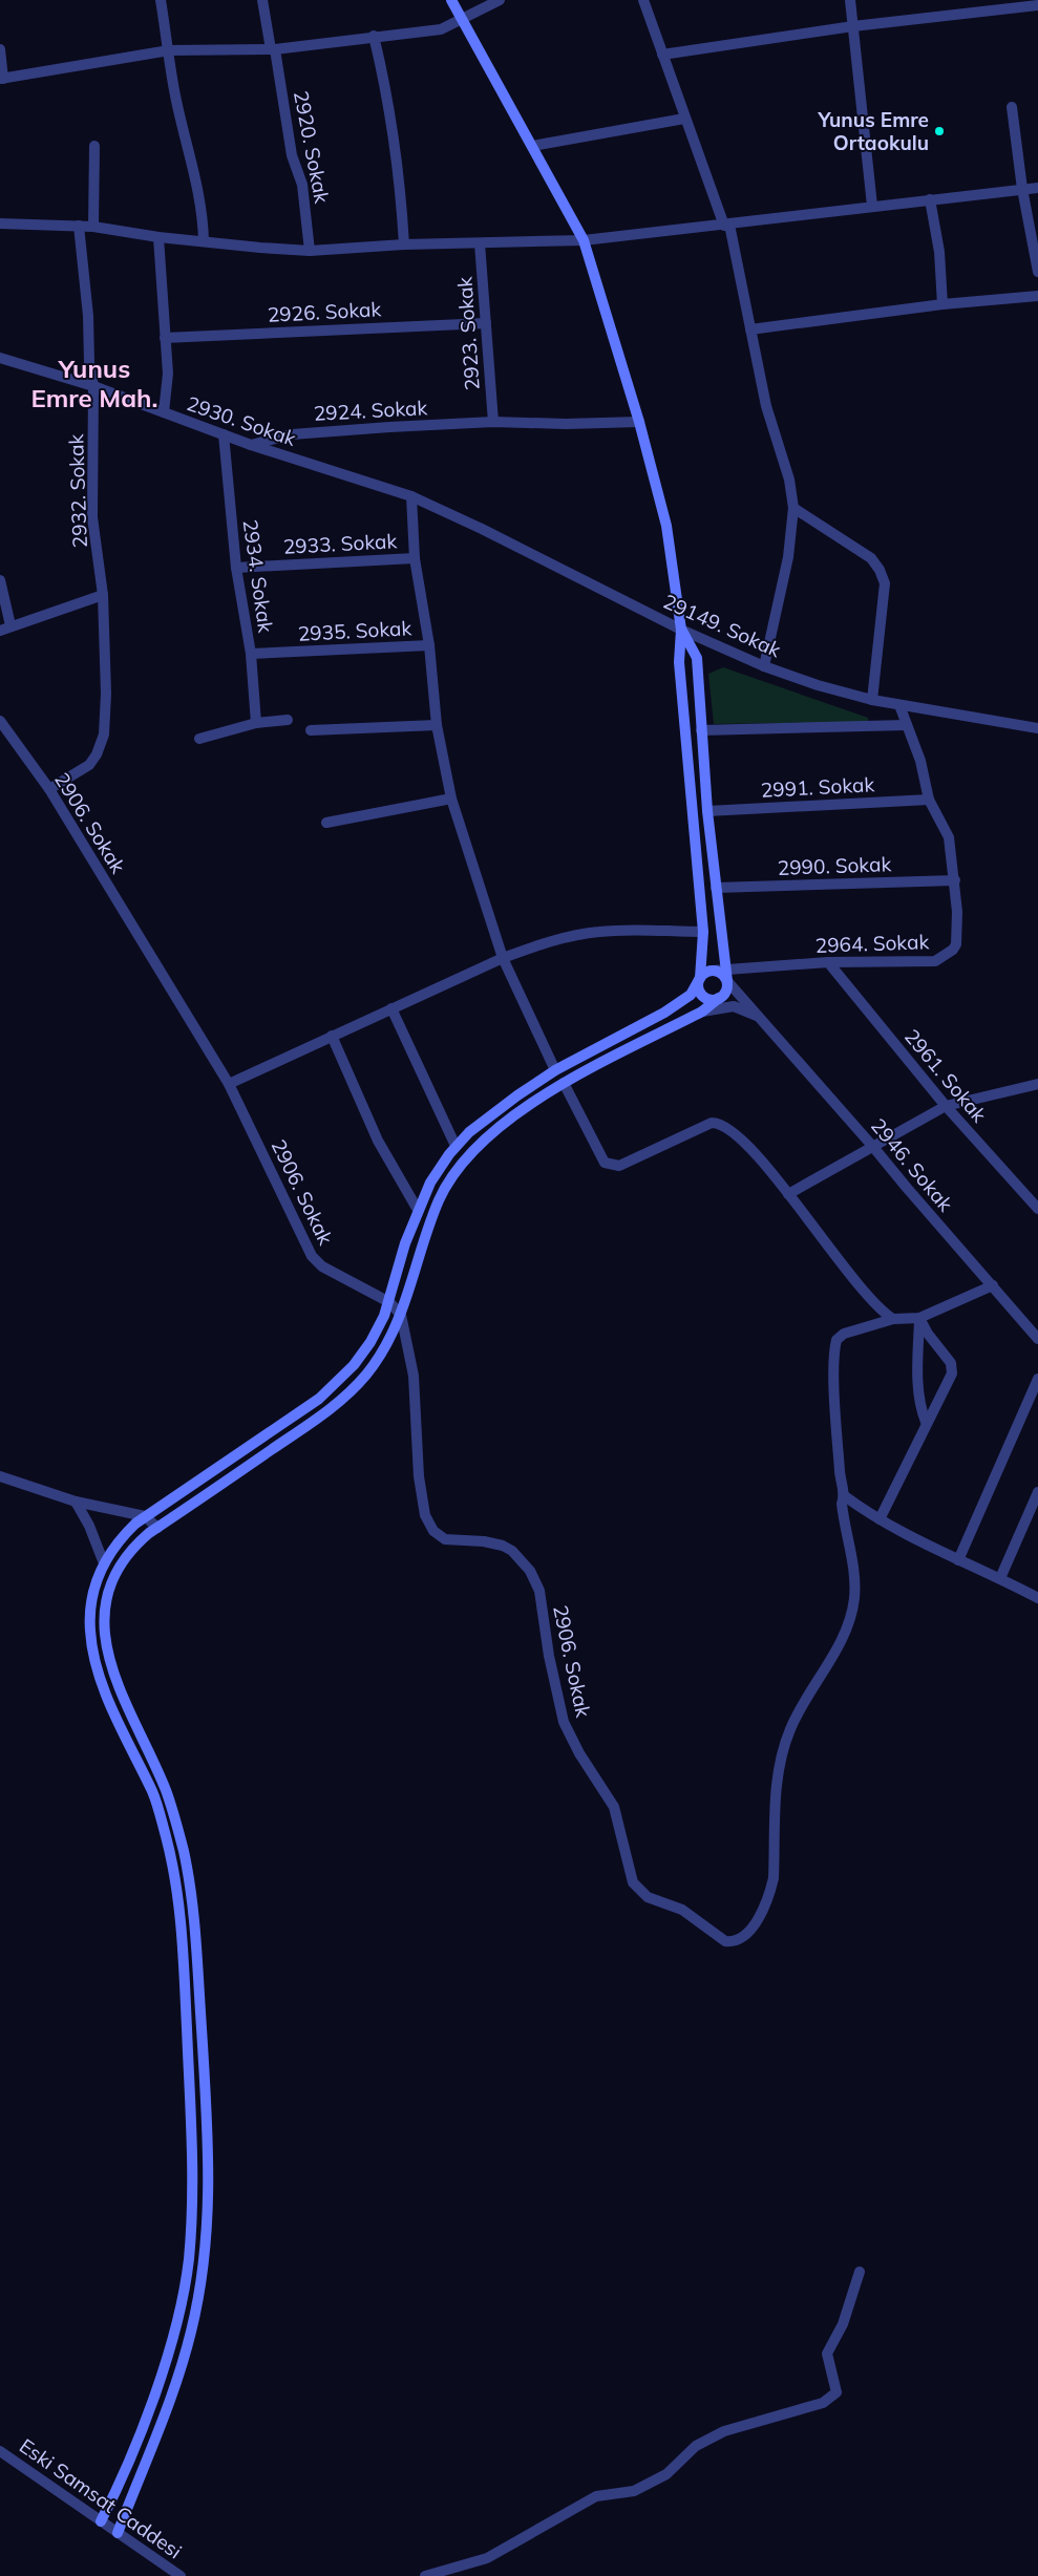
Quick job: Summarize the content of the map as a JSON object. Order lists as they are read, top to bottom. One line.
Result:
{"streets":{"street":["2920. Sokak","2926. Sokak","2923. Sokak","2924. Sokak","2930. Sokak","2932. Sokak","2933. Sokak","2934. Sokak","29149. Sokak","2935. Sokak","2991. Sokak","2906. Sokak","2990. Sokak","2964. Sokak","2961. Sokak","2946. Sokak","Eski Samsat Caddesi"]},"crossings":[["2926. Sokak","2923. Sokak"],["2923. Sokak","2924. Sokak"],["2924. Sokak","2930. Sokak"],["2930. Sokak","2932. Sokak"],["2930. Sokak","2934. Sokak"],["2930. Sokak","29149. Sokak"],["2932. Sokak","2906. Sokak"],["2933. Sokak","2934. Sokak"],["2934. Sokak","2935. Sokak"],["29149. Sokak","2964. Sokak"],["2991. Sokak","2964. Sokak"],["2906. Sokak","2946. Sokak"],["2990. Sokak","2964. Sokak"],["2964. Sokak","2961. Sokak"],["2964. Sokak","2946. Sokak"]],"districts":["Yunus Emre Mah."],"places":["Yunus Emre Ortaokulu"]}
